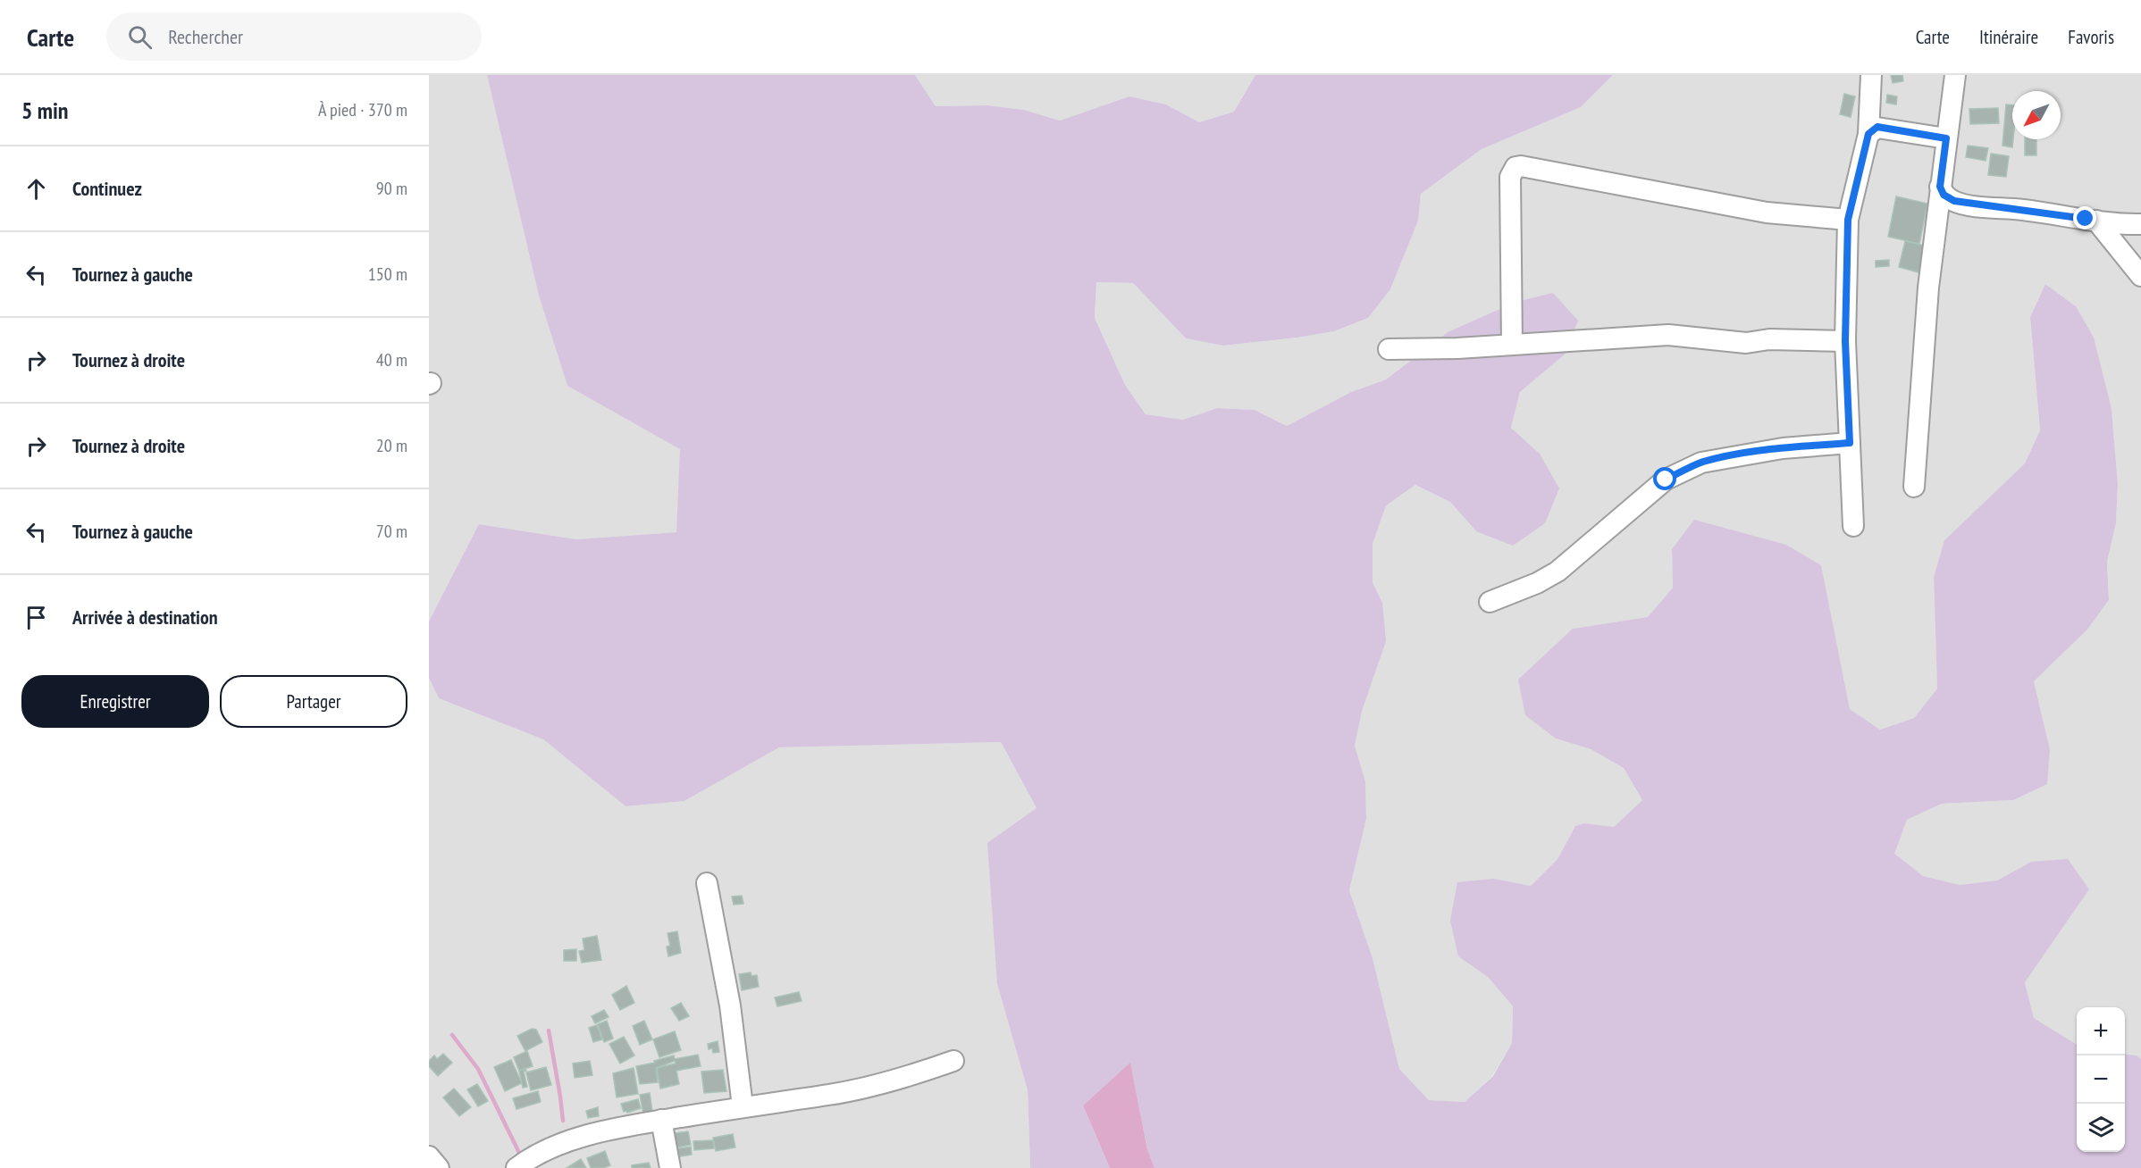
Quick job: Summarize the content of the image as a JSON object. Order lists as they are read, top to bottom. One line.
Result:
{"north":"bottom left","page":{"header":"Carte","search":"Rechercher","nav":["Carte","Itinéraire","Favoris"],"heading":["5 min","À pied · 370 m"],"list":[["Continuez","90 m"],["Tournez à gauche","150 m"],["Tournez à droite","40 m"],["Tournez à droite","20 m"],["Tournez à gauche","70 m"],"Arrivée à destination"],"buttons":["Enregistrer","Partager"],"map_buttons":["+","−"]}}
